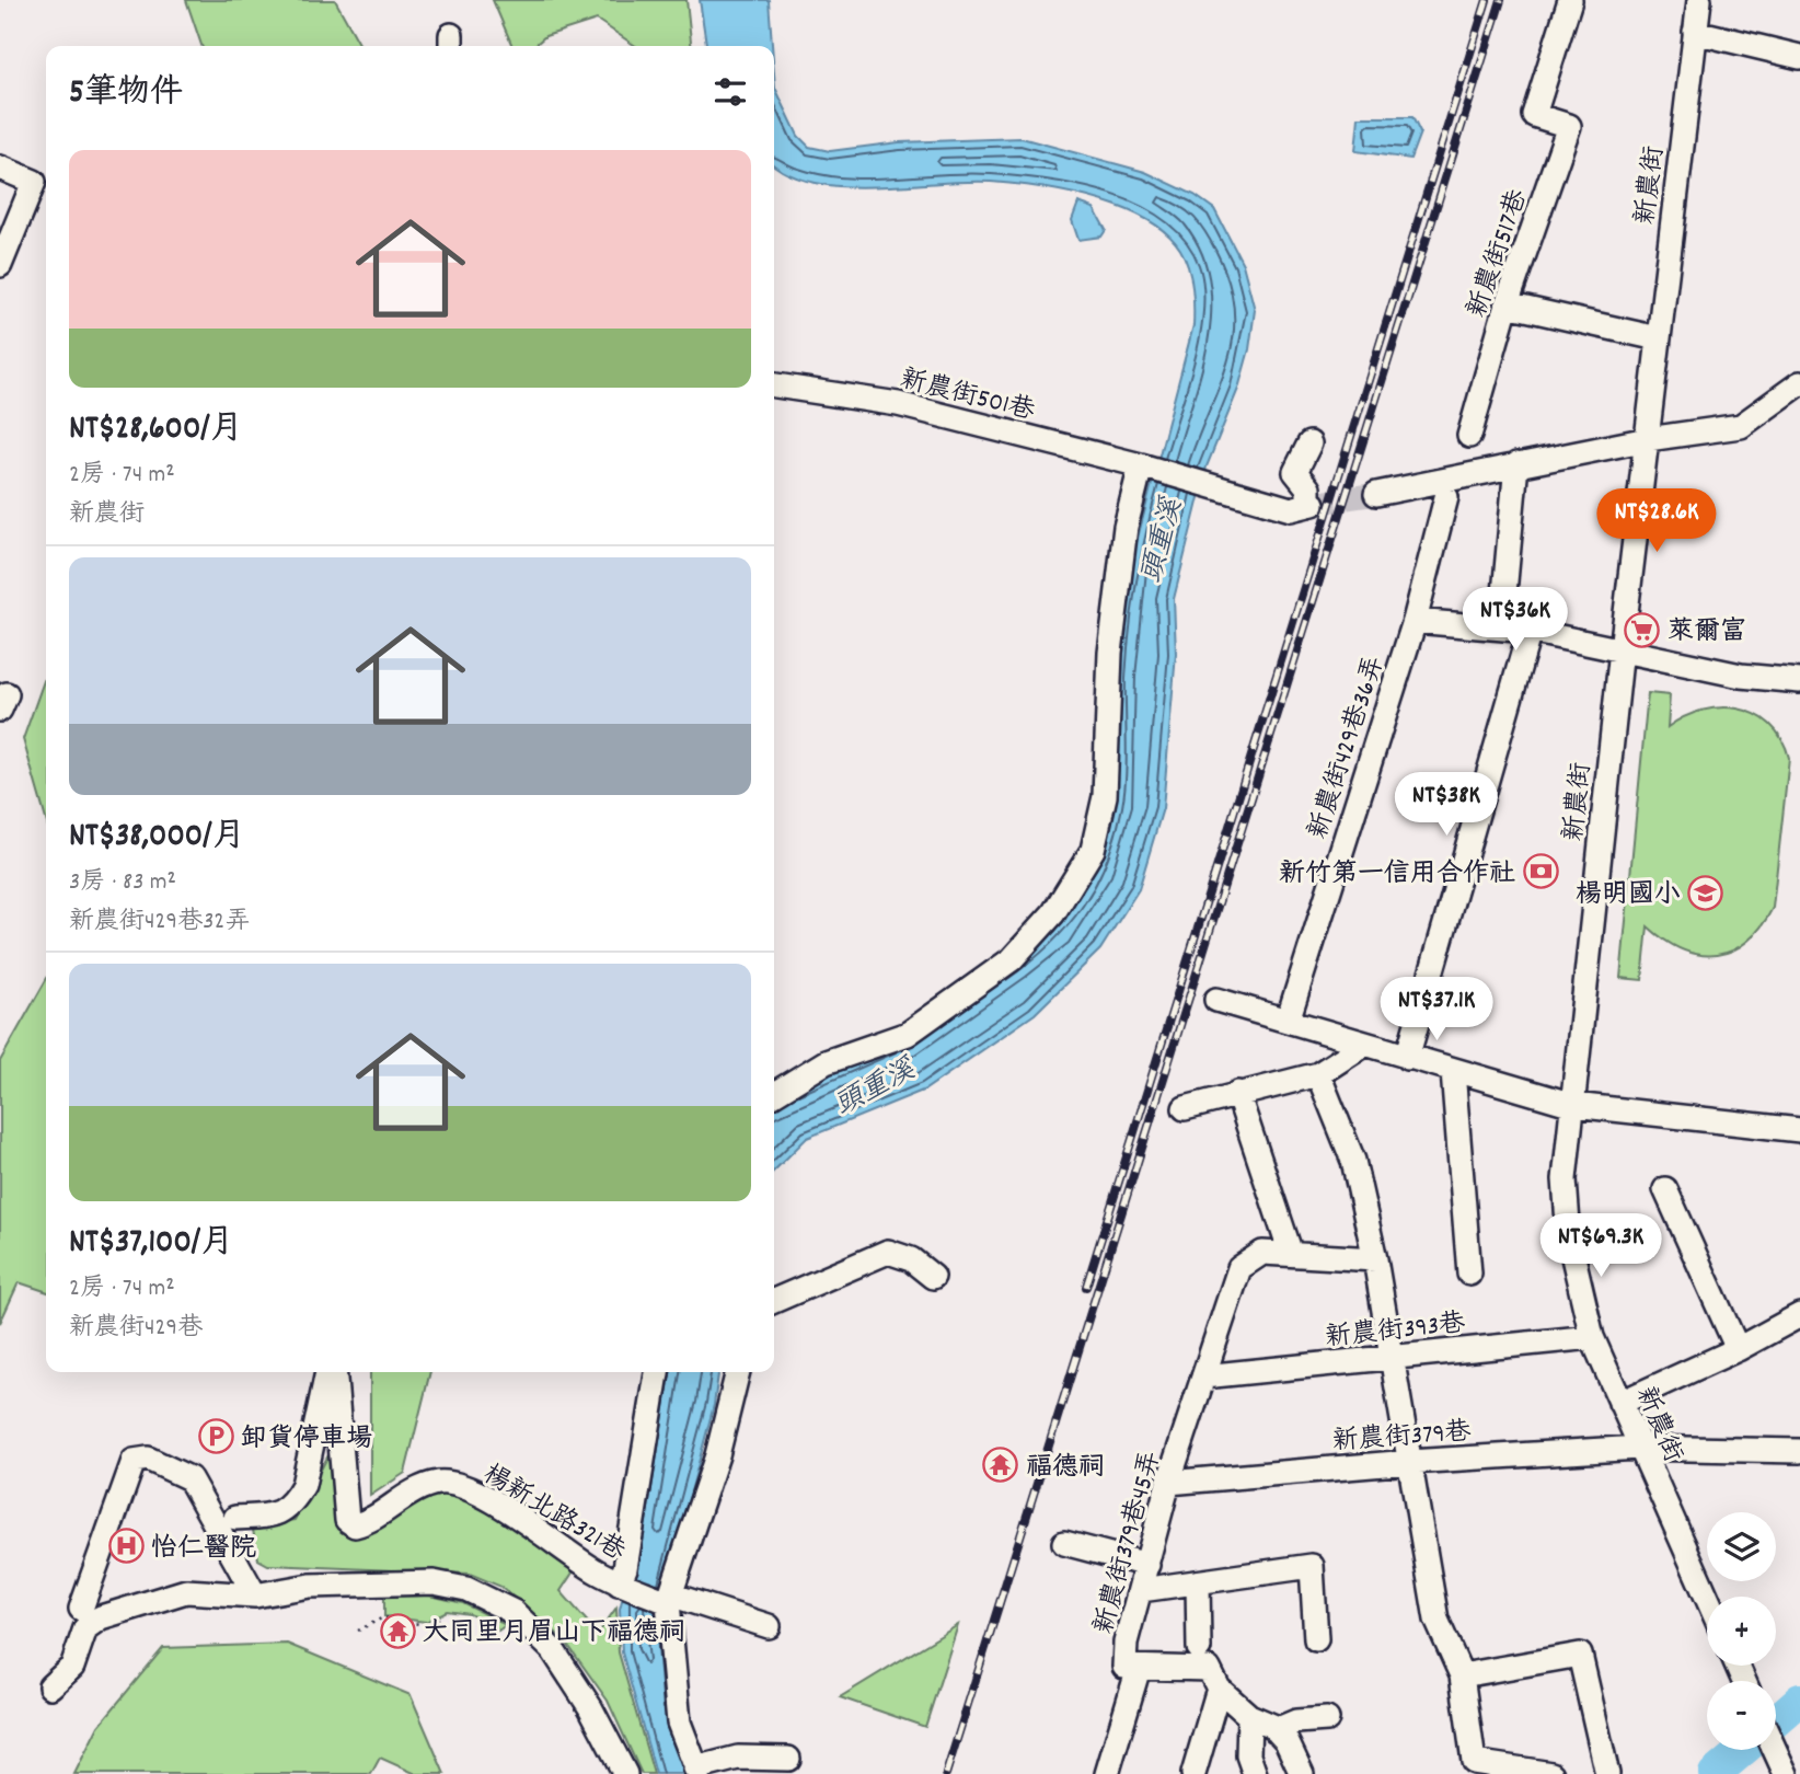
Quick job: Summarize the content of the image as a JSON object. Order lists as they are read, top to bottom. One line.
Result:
{"streets":{"street":["新農街","新農街517巷","新農街501巷","新農街429巷36弄","新農街393巷","新農街379巷","楊新北路321巷","新農街379巷45弄"]},"crossings":[["新農街","新農街393巷"],["新農街","新農街379巷"],["新農街393巷","新農街379巷45弄"],["新農街379巷","新農街379巷45弄"]],"water":["頭重溪"],"places":{"supermarket":["萊爾富"],"bank":["新竹第一信用合作社"],"school or university":["楊明國小"],"parking":["卸貨停車場"],"temple":["福德祠","大同里月眉山下福德祠"],"hospital":["怡仁醫院"]},"page":{"heading":"5筆物件","list":[{"name":"NT$28,600/月","note":"2房 · 74 m² · 新農街"},{"name":"NT$38,000/月","note":"3房 · 83 m² · 新農街429巷32弄"},{"name":"NT$37,100/月","note":"2房 · 74 m² · 新農街429巷"}],"price":["NT$28.6K","NT$36K","NT$38K","NT$37.1K","NT$69.3K"],"map_buttons":["+","−"]}}
